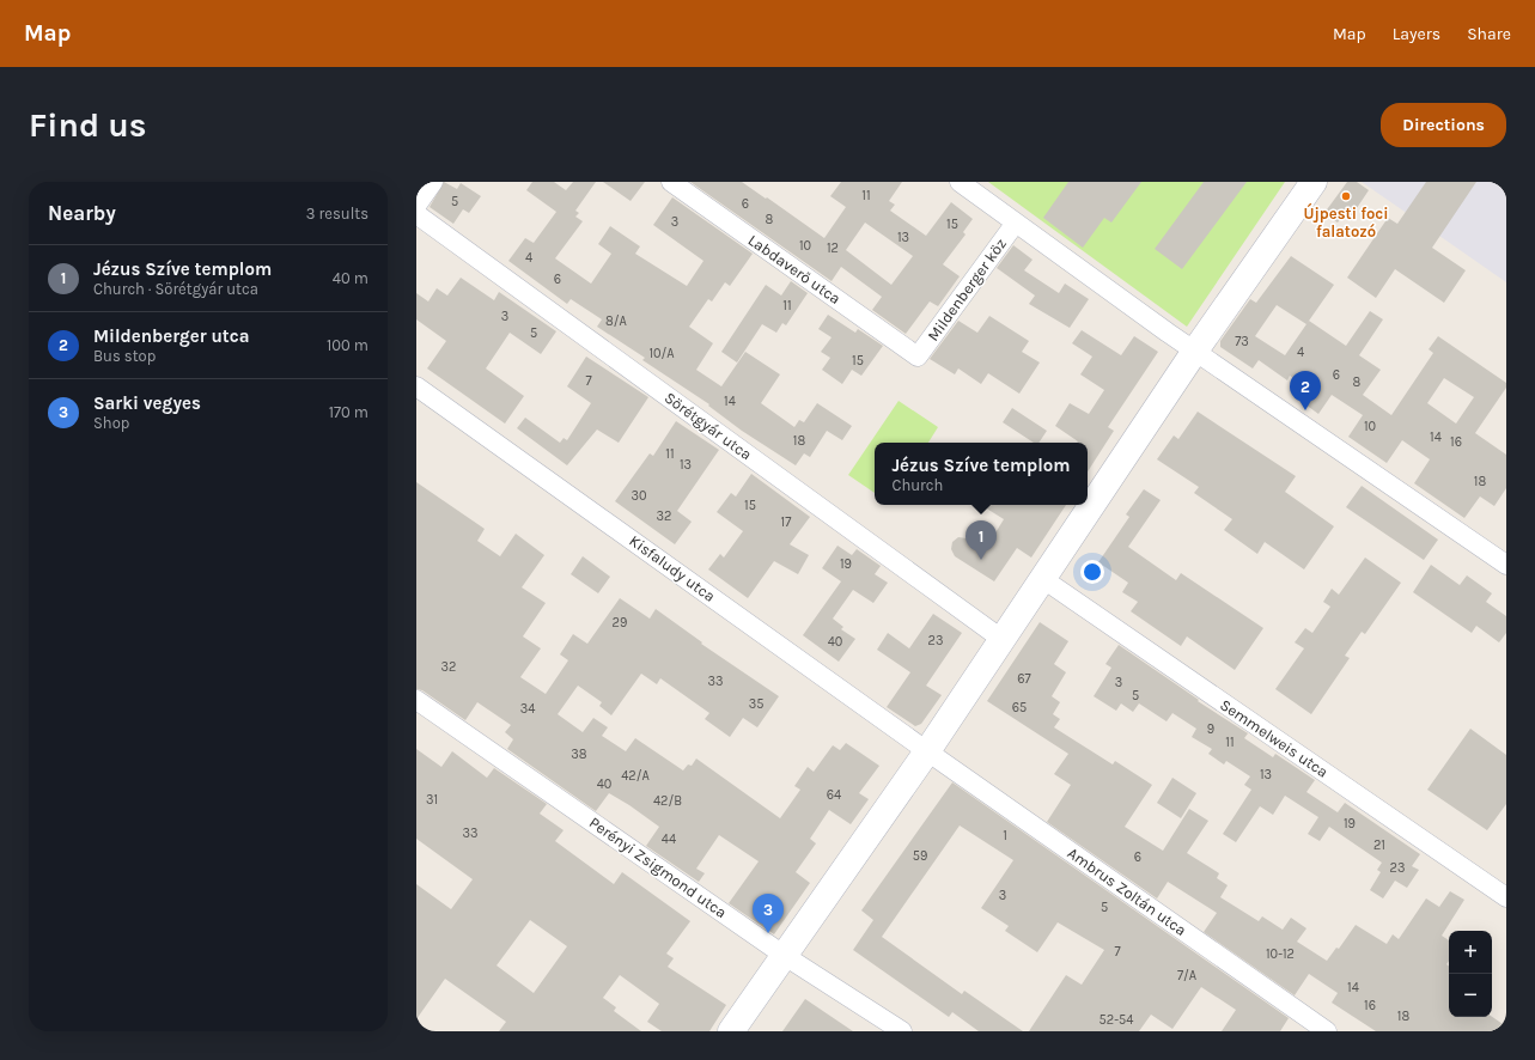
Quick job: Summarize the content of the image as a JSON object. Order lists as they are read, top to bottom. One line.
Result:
{"streets":{"street":["Labdaverő utca","Mildenberger köz","Sörétgyár utca","Kisfaludy utca","Semmelweis utca","Perényi Zsigmond utca","Ambrus Zoltán utca"]},"crossings":[["Labdaverő utca","Mildenberger köz"],["Kisfaludy utca","Ambrus Zoltán utca"]],"places":["Újpesti foci falatozó"],"house_numbers":["11","5","6","8","3","15","13","10","12","4","6","11","3","8/A","5","73","4","10/A","15","6","7","8","14","10","14","18","16","11","13","18","30","15","32","17","19","29","23","40","32","67","33","3","5","35","65","34","9","11","38","13","42/A","40","64","31","42/B","19","33","1","44","21","59","6","23","3","5","7","10-12","7/A","14","16","18","52-54"],"page":{"header":"Map","nav":["Map","Layers","Share"],"buttons":"Directions","title":"Find us","heading":["Nearby","3 results"],"list":[{"mark":"1","name":"Jézus Szíve templom","note":"Church · Sörétgyár utca","value":"40 m"},{"mark":"2","name":"Mildenberger utca","note":"Bus stop","value":"100 m"},{"mark":"3","name":"Sarki vegyes","note":"Shop","value":"170 m"}],"pins":["2","1","3"],"popup":["Jézus Szíve templom","Church"],"map_buttons":["+","−"]}}
